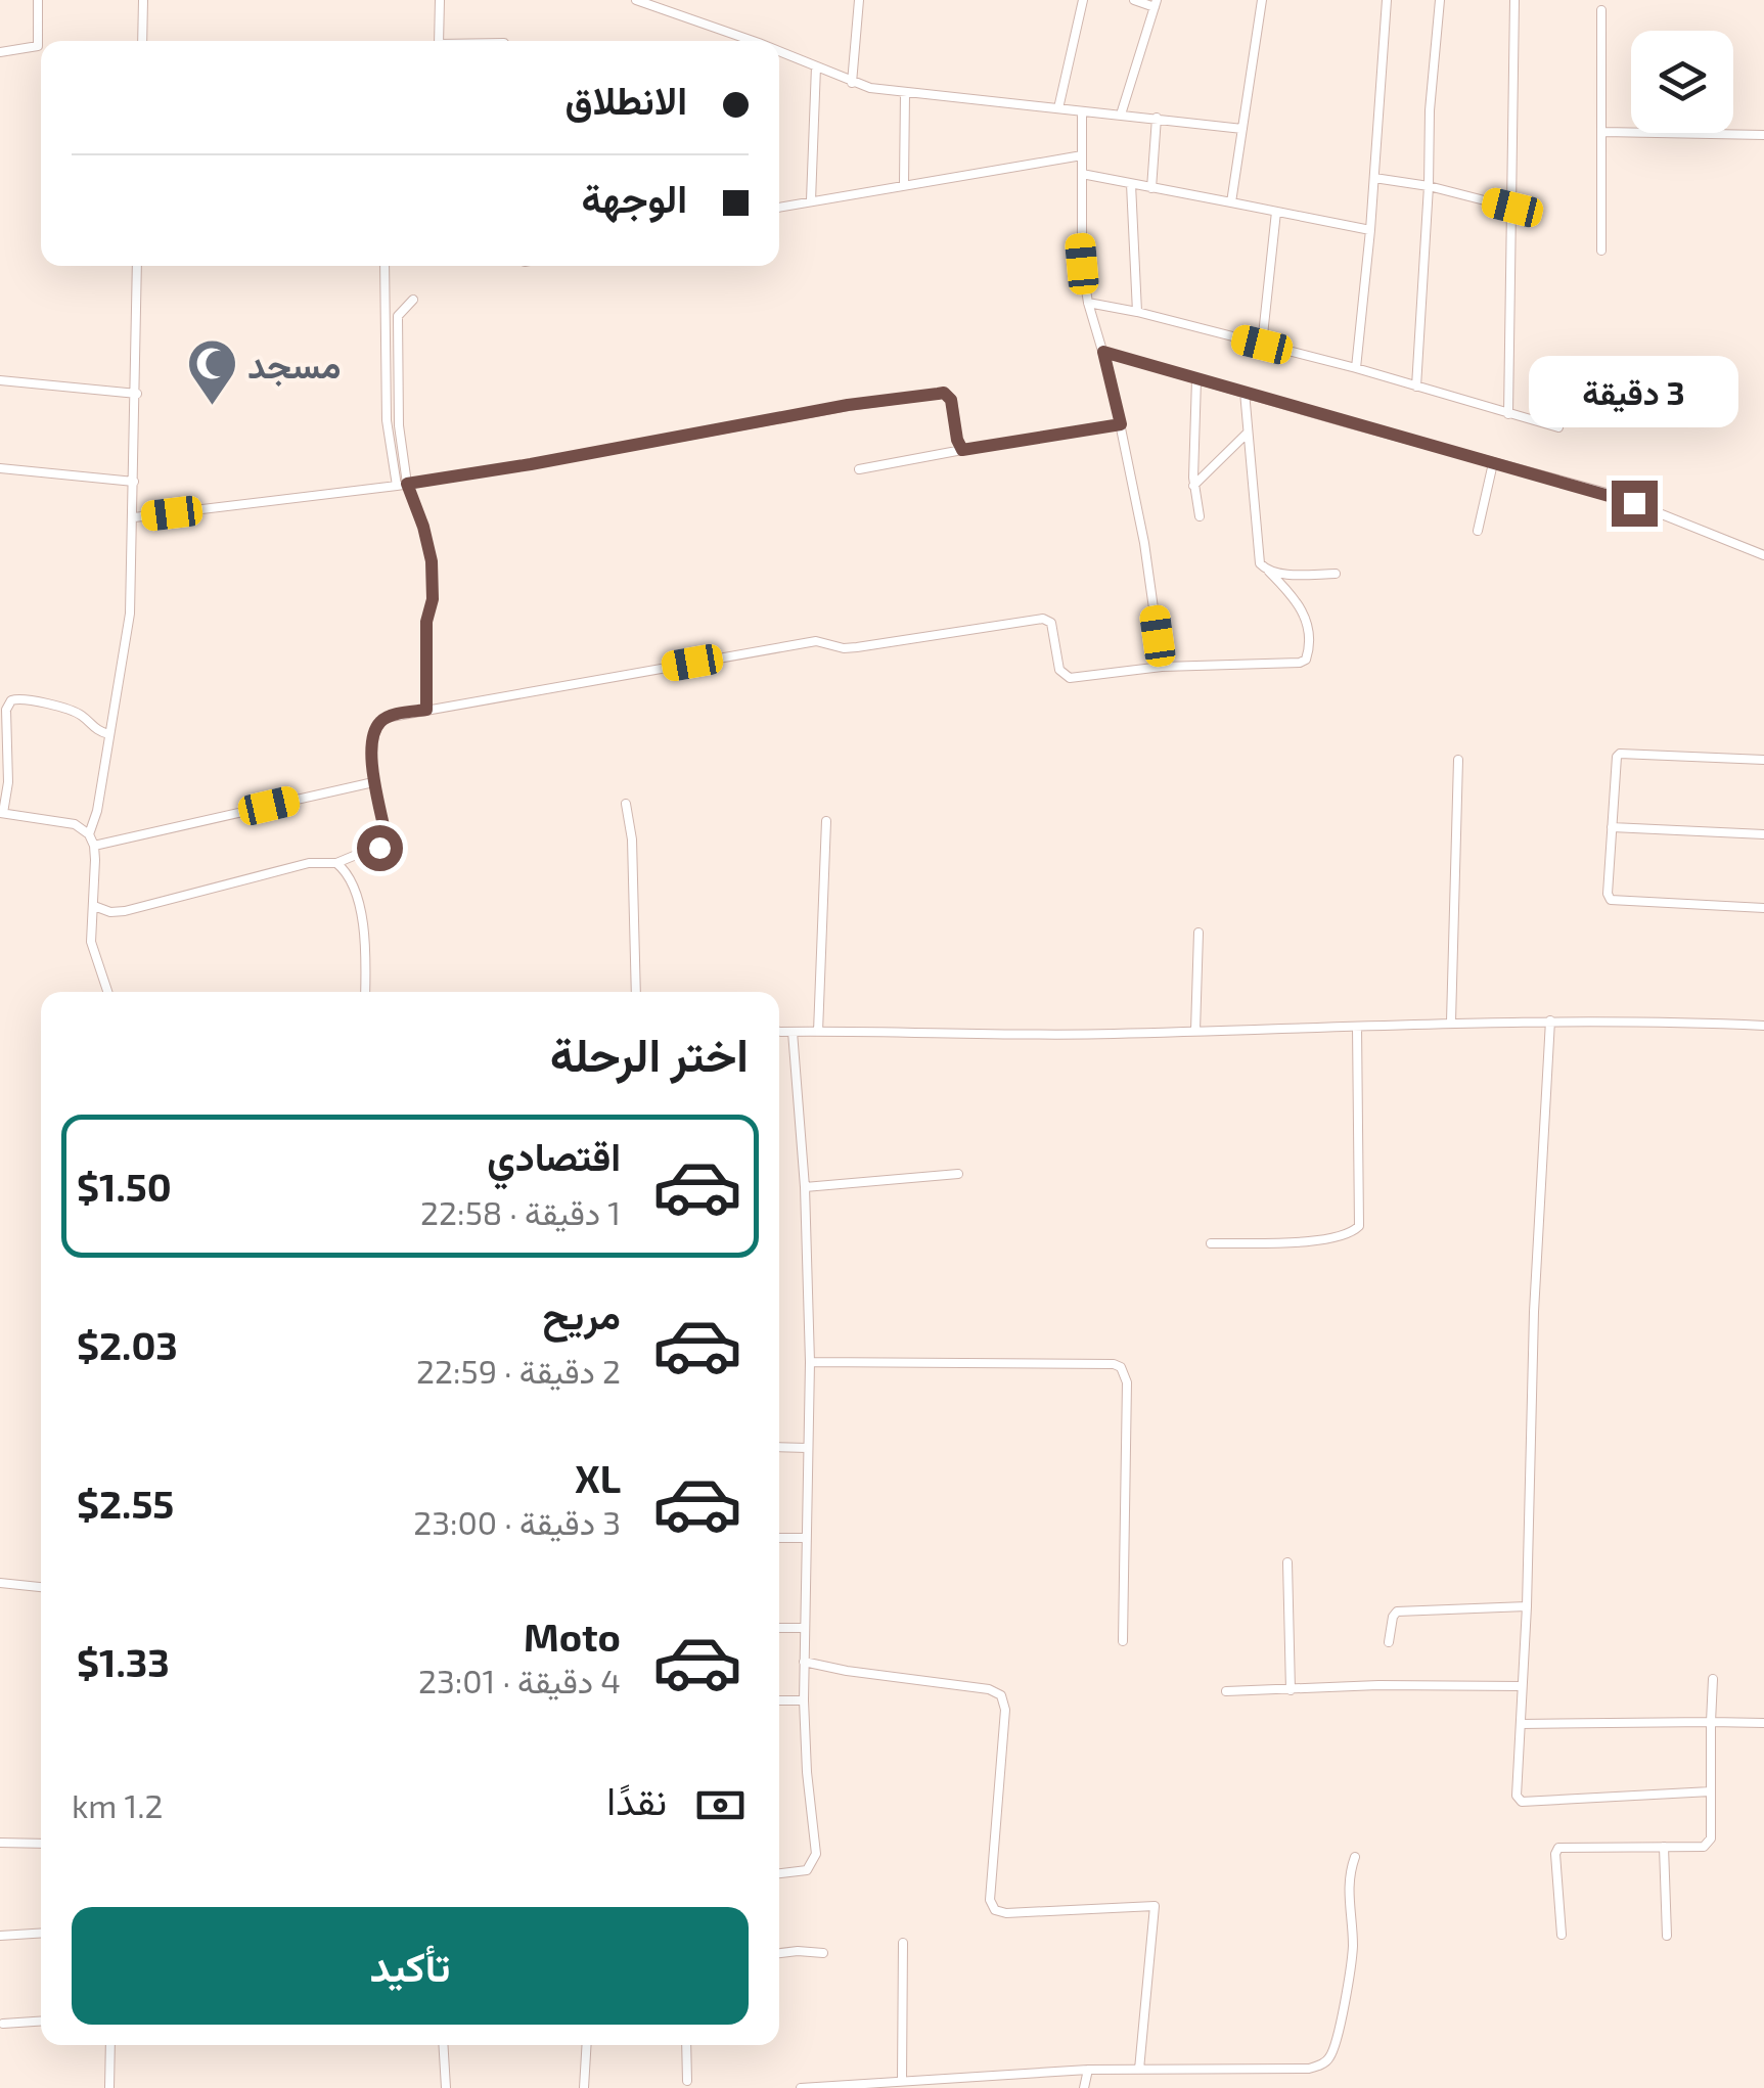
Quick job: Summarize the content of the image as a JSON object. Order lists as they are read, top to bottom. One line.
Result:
{"places":{"mosque":["مسجد"]},"page":{"banner":["الانطلاق","الوجهة"],"bubble":"3 دقيقة","heading":"اختر الرحلة","list":[{"name":"اقتصادي","note":"1 دقيقة · 22:58","value":"$1.50"},{"name":"مريح","note":"2 دقيقة · 22:59","value":"$2.03"},{"name":"XL","note":"3 دقيقة · 23:00","value":"$2.55"},{"name":"Moto","note":"4 دقيقة · 23:01","value":"$1.33"}],"pay":["نقدًا","1.2 km"],"buttons":"تأكيد"}}
